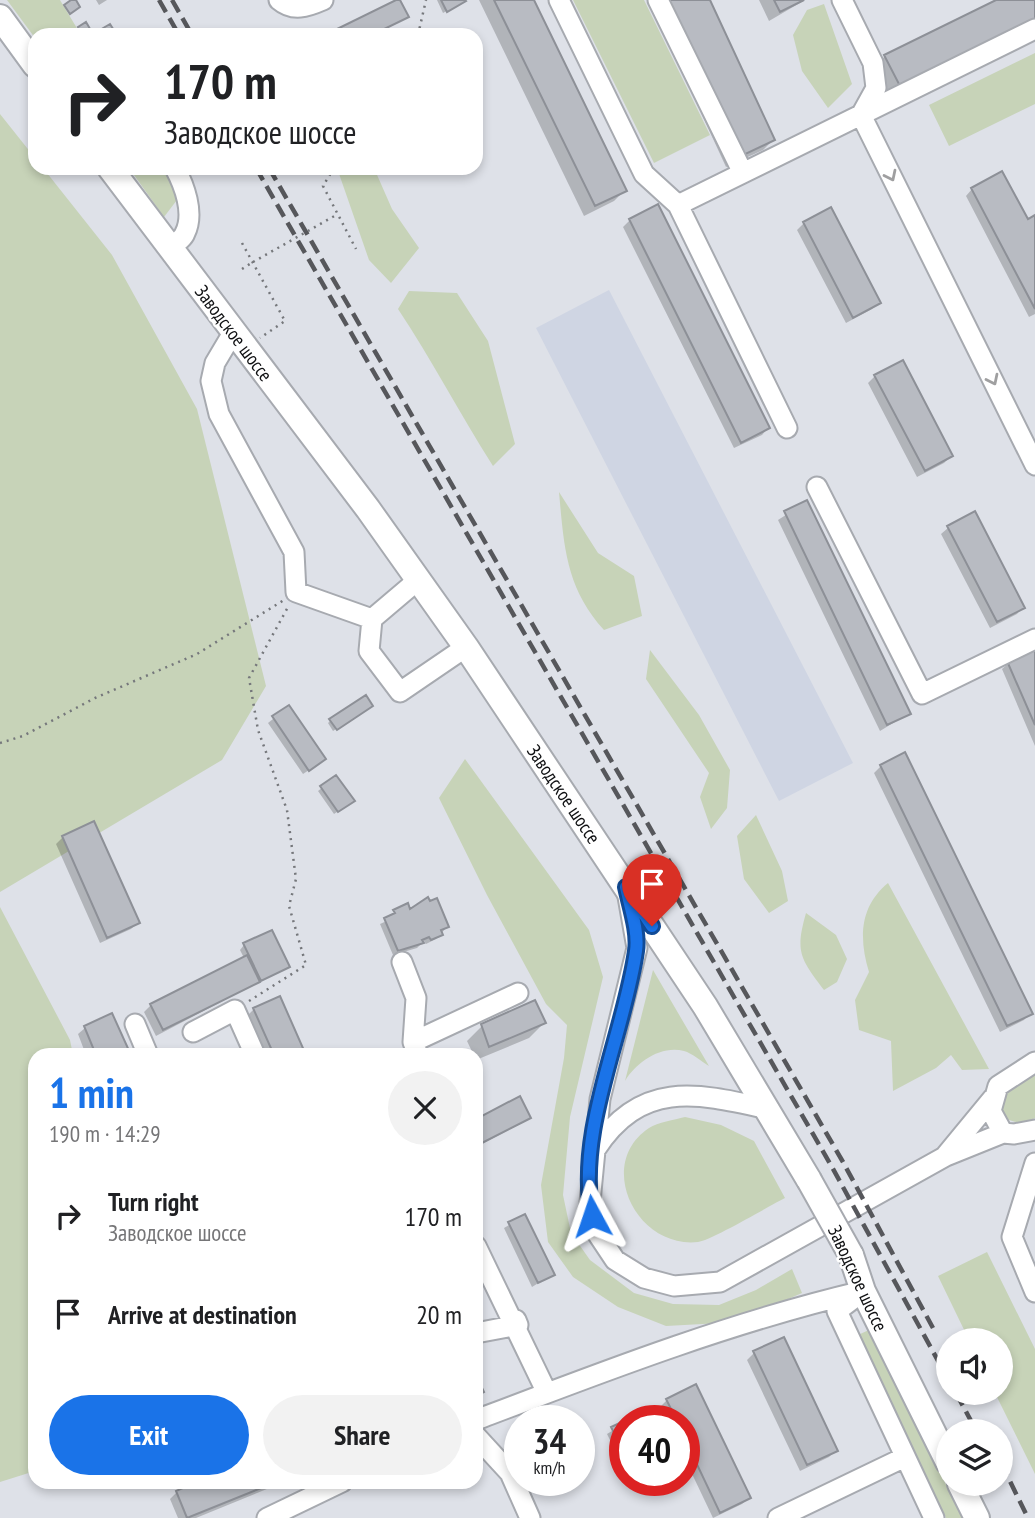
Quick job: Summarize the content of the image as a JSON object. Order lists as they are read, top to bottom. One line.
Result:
{"streets":{"main road":["Заводское шоссе"]},"page":{"turn":["170 m","Заводское шоссе"],"heading":["1 min","190 m · 14:29"],"list":[{"name":"Turn right","note":"Заводское шоссе","value":"170 m"},{"name":"Arrive at destination","value":"20 m"}],"buttons":["Exit","Share"],"speed":"34 km/h","limit":"40"}}
